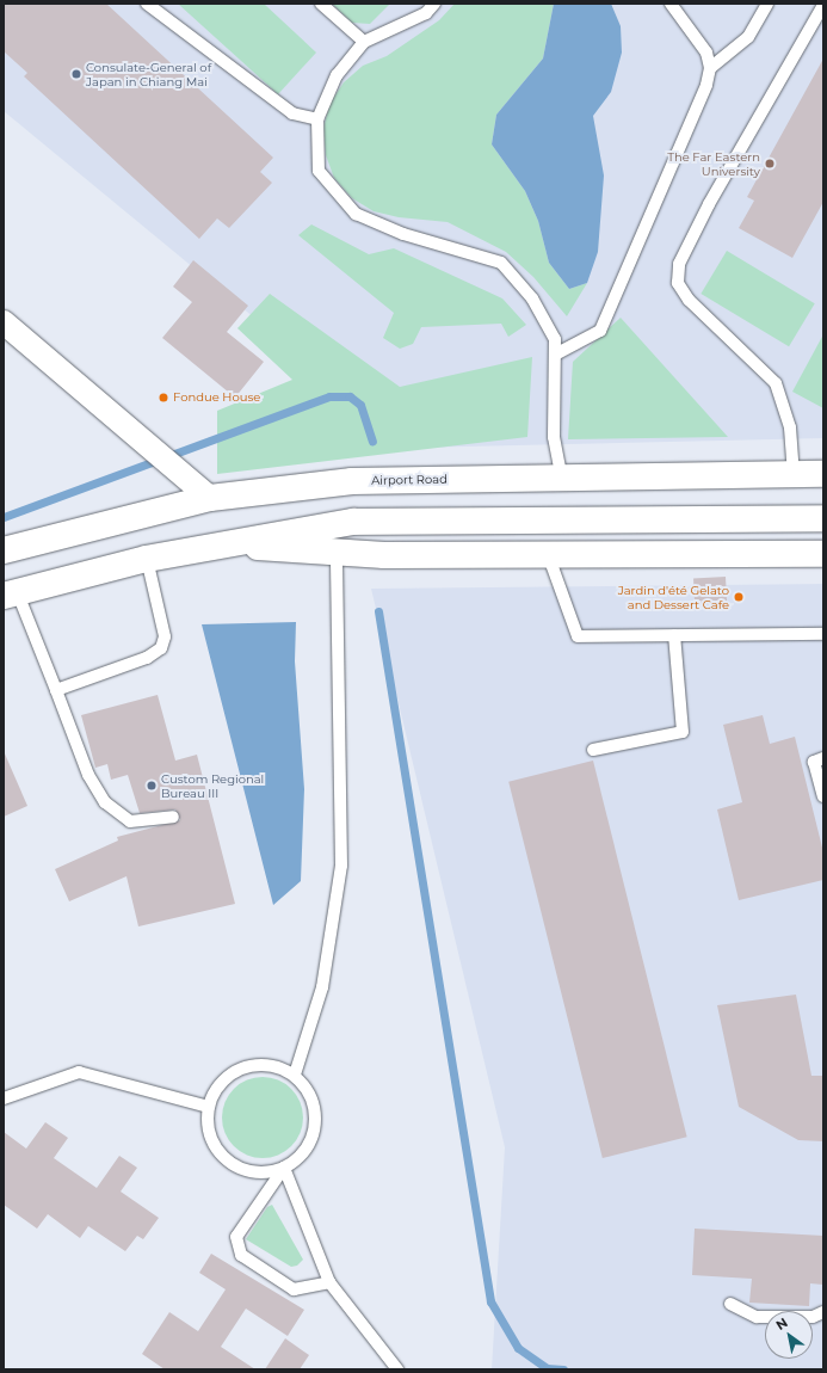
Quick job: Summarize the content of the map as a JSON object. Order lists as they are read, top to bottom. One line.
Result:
{"streets":{"main road":["Airport Road"]},"places":["Consulate-General of Japan in Chiang Mai","The Far Eastern University","Fondue House","Jardin d'été Gelato and Dessert Cafe","Custom Regional Bureau III"],"north":"top left"}
